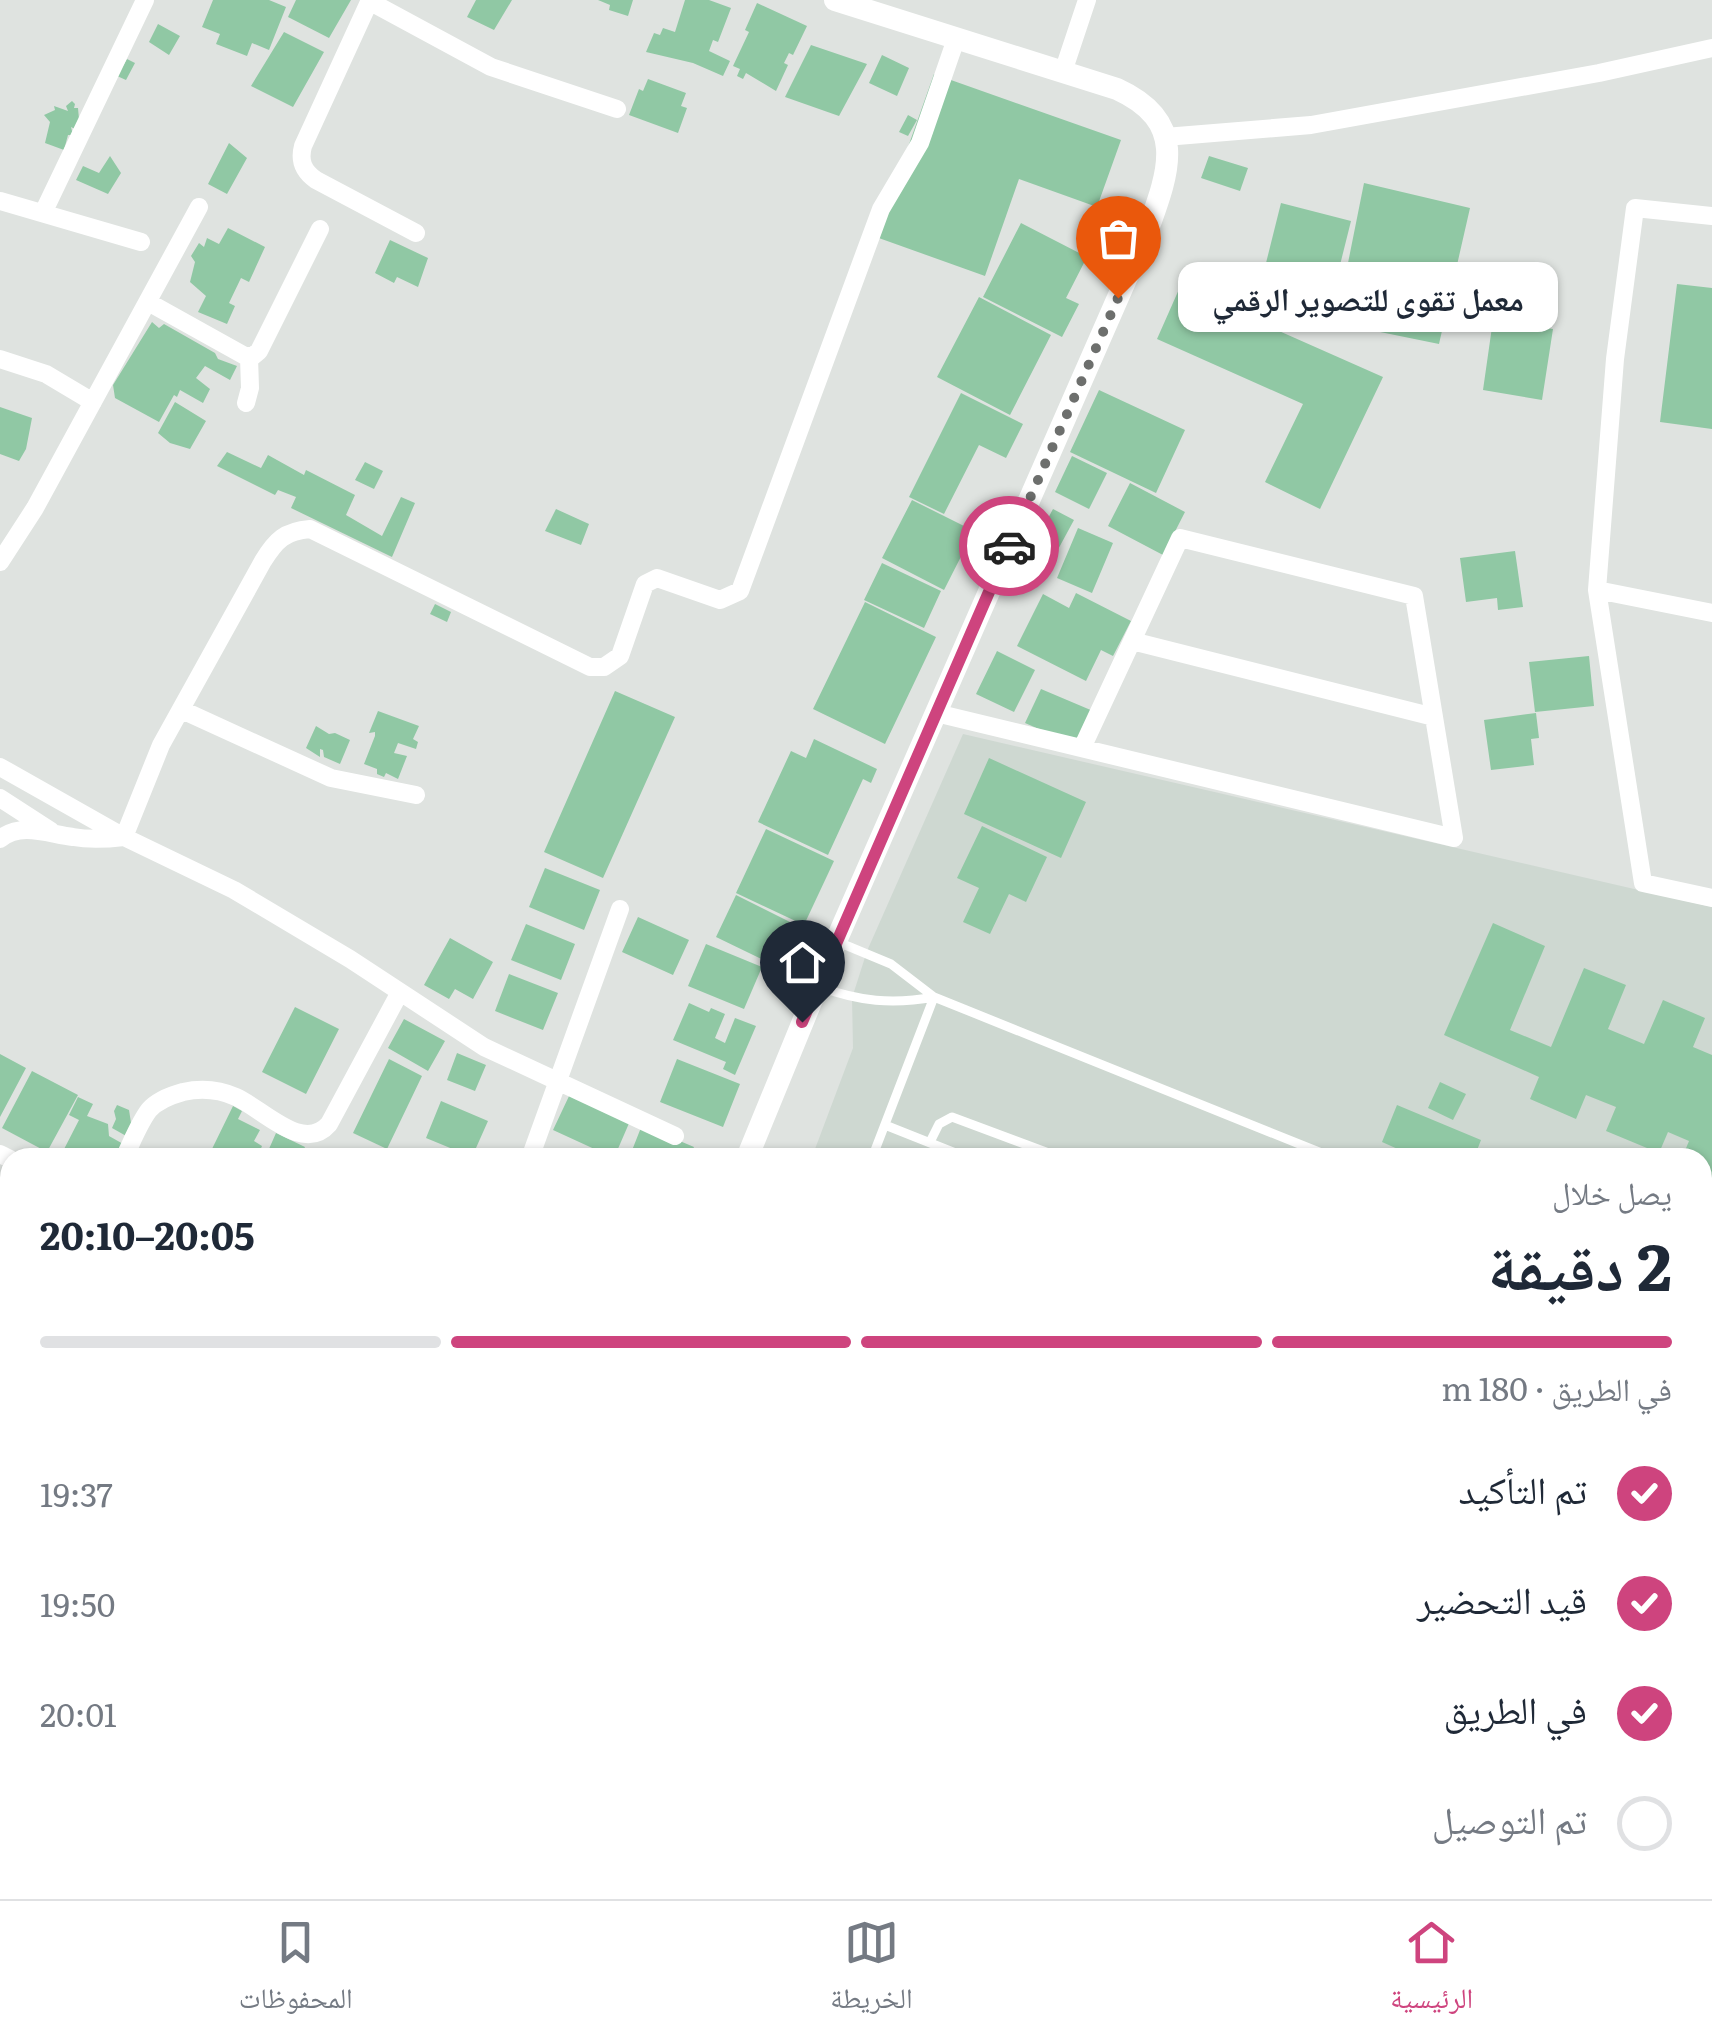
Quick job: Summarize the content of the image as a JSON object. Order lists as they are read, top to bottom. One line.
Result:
{"places":["معمل تقوى للتصوير الرقمي"],"page":{"bubble":"معمل تقوى للتصوير الرقمي","heading":["2 دقيقة","يصل خلال","20:05–20:10"],"bar":"في الطريق · 180 m","list":[["تم التأكيد","19:37"],["قيد التحضير","19:50"],["في الطريق","20:01"],"تم التوصيل"],"tabs":["الرئيسية","الخريطة","المحفوظات"]}}
